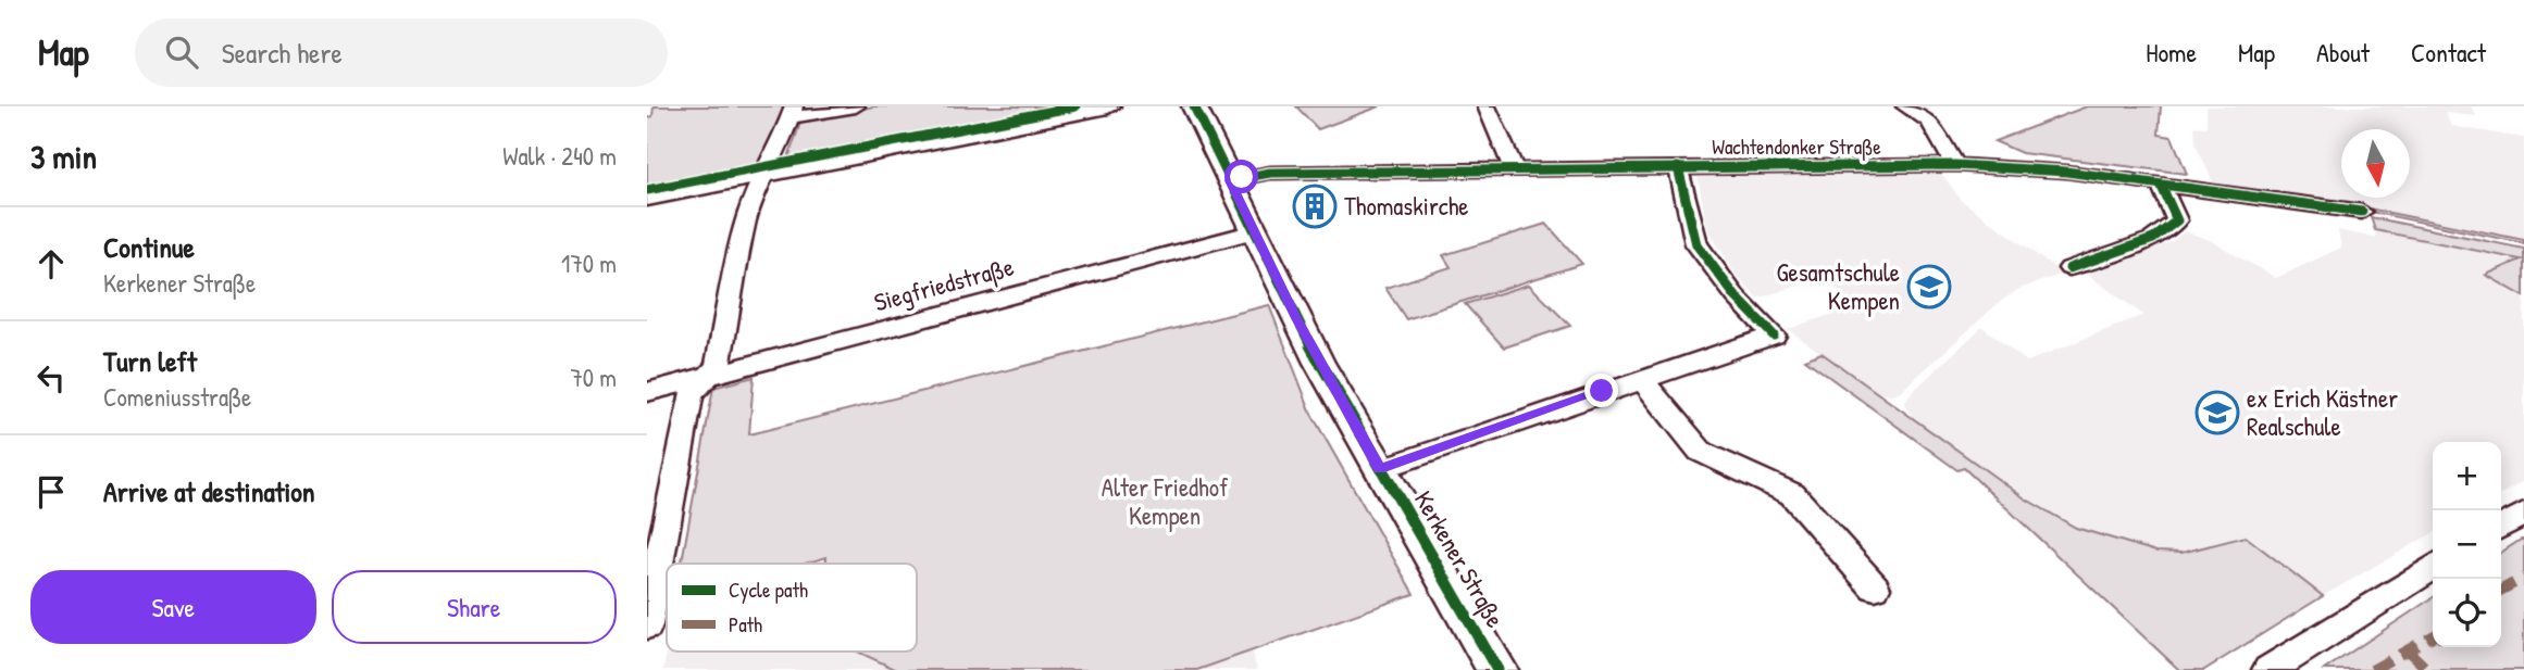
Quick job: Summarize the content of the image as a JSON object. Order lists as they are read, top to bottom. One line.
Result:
{"streets":{"main road":["Kerkener Straße"],"street":["Wachtendonker Straße","Siegfriedstraße"]},"crossings":[["Wachtendonker Straße","Kerkener Straße"],["Siegfriedstraße","Kerkener Straße"]],"parks":["Alter Friedhof Kempen"],"places":{"building":["Thomaskirche"],"school or university":["Gesamtschule Kempen","ex Erich Kästner Realschule"]},"legend":["Cycle path","Path"],"north":"bottom","page":{"header":"Map","search":"Search here","nav":["Home","Map","About","Contact"],"heading":["3 min","Walk · 240 m"],"list":[["Continue","Kerkener Straße","170 m"],["Turn left","Comeniusstraße","70 m"],"Arrive at destination"],"map_buttons":["+","−"],"buttons":["Save","Share"]}}
